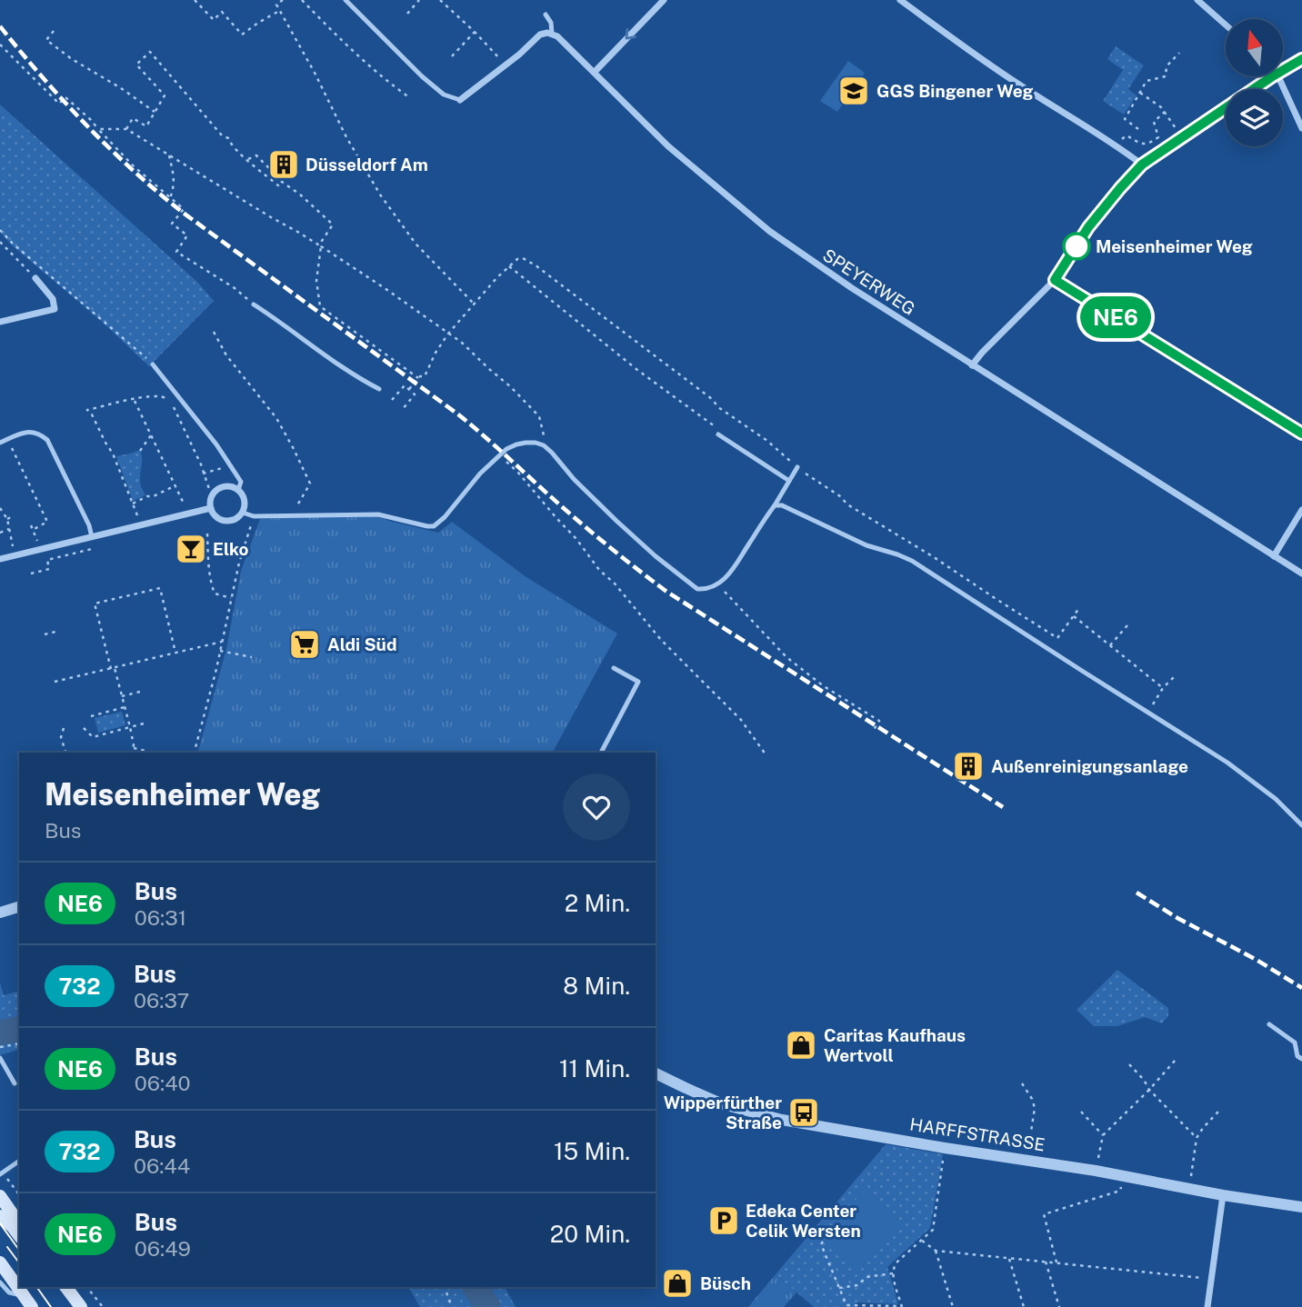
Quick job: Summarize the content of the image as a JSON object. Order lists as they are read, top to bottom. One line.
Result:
{"streets":{"street":["SPEYERWEG","HARFFSTRASSE"]},"places":{"school or university":["GGS Bingener Weg"],"building":["Düsseldorf Am","Außenreinigungsanlage"],"other":["Meisenheimer Weg"],"bar":["Elko"],"supermarket":["Aldi Süd"],"shop":["Caritas Kaufhaus Wertvoll","Büsch"],"bus stop":["Wipperfürther Straße"],"parking":["Edeka Center Celik Wersten"]},"lines":["bus line NE6"],"north":"top","page":{"on_map":"NE6","heading":["Meisenheimer Weg","Bus"],"list":[{"mark":"NE6","name":"Bus","note":"06:31","value":"2 Min."},{"mark":"732","name":"Bus","note":"06:37","value":"8 Min."},{"mark":"NE6","name":"Bus","note":"06:40","value":"11 Min."},{"mark":"732","name":"Bus","note":"06:44","value":"15 Min."},{"mark":"NE6","name":"Bus","note":"06:49","value":"20 Min."}]}}
